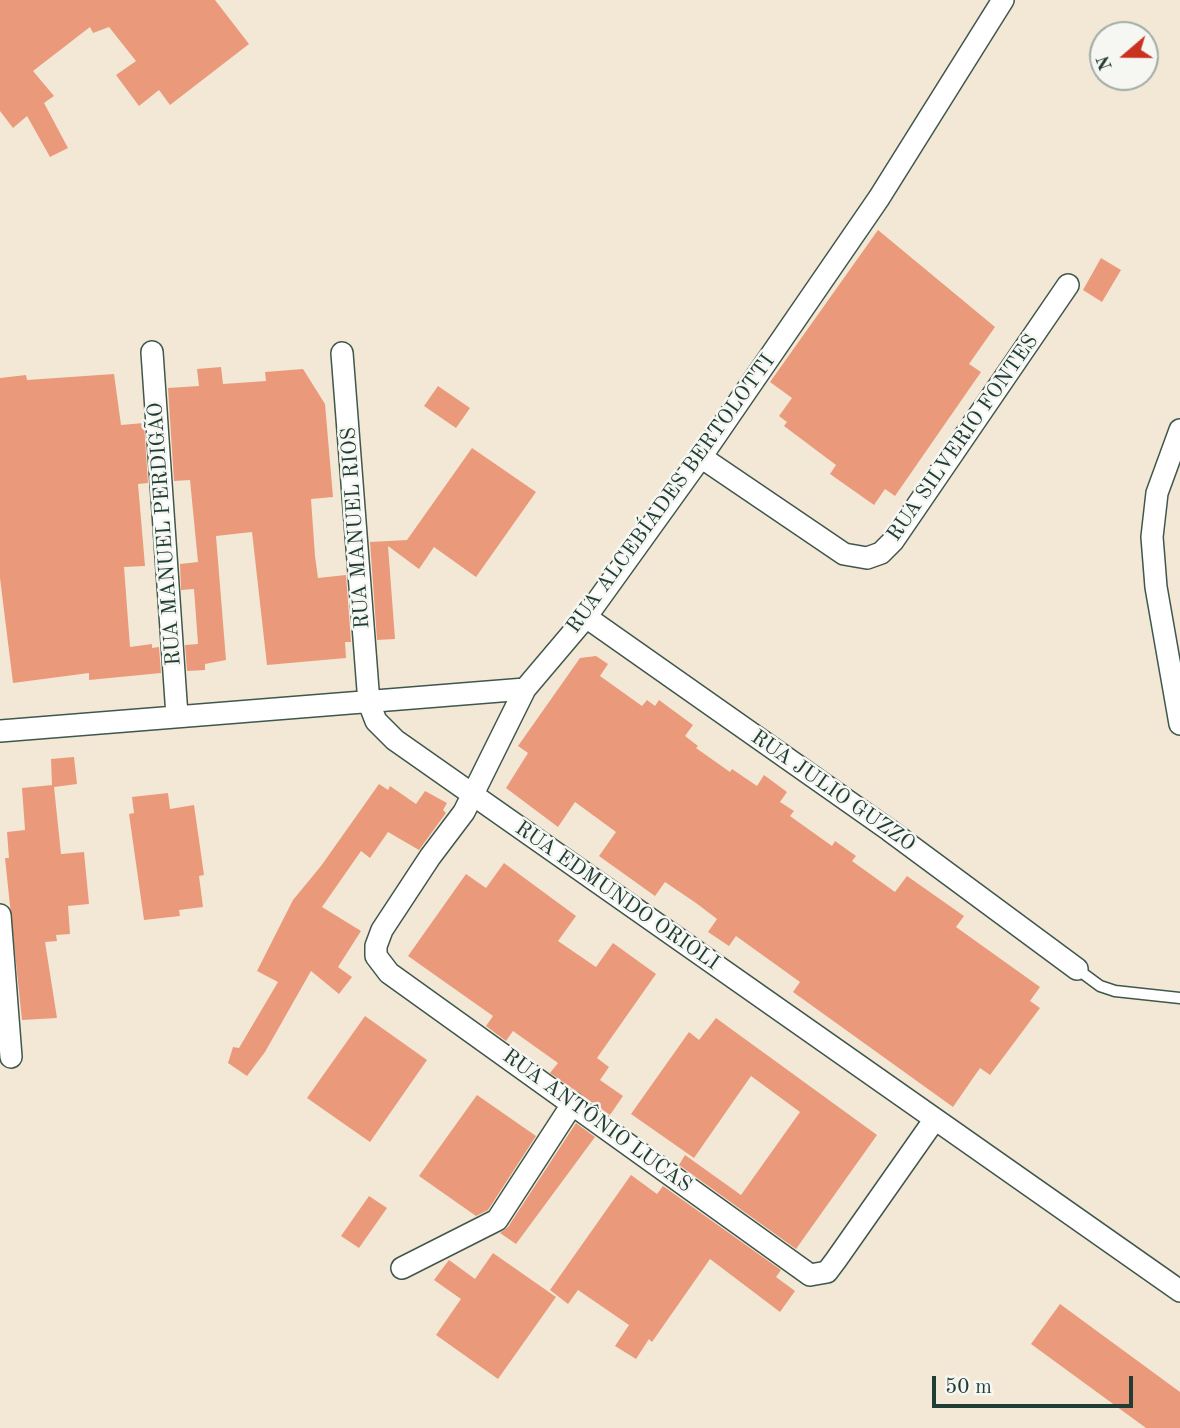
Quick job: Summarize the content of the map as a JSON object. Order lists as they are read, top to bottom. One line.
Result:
{"streets":{"street":["RUA SILVERIO FONTES","RUA ALCEBÍADES BERTOLOTTI","RUA MANUEL RIOS","RUA MANUEL PERDIGÃO","RUA JULIO GUZZO","RUA EDMUNDO ORIOLI","RUA ANTÔNIO LUCAS"]},"crossings":[["RUA SILVERIO FONTES","RUA ALCEBÍADES BERTOLOTTI"],["RUA ALCEBÍADES BERTOLOTTI","RUA JULIO GUZZO"],["RUA ALCEBÍADES BERTOLOTTI","RUA EDMUNDO ORIOLI"],["RUA ALCEBÍADES BERTOLOTTI","RUA ANTÔNIO LUCAS"],["RUA MANUEL RIOS","RUA EDMUNDO ORIOLI"],["RUA EDMUNDO ORIOLI","RUA ANTÔNIO LUCAS"]],"scale_bar":"50 m","north":"left"}
